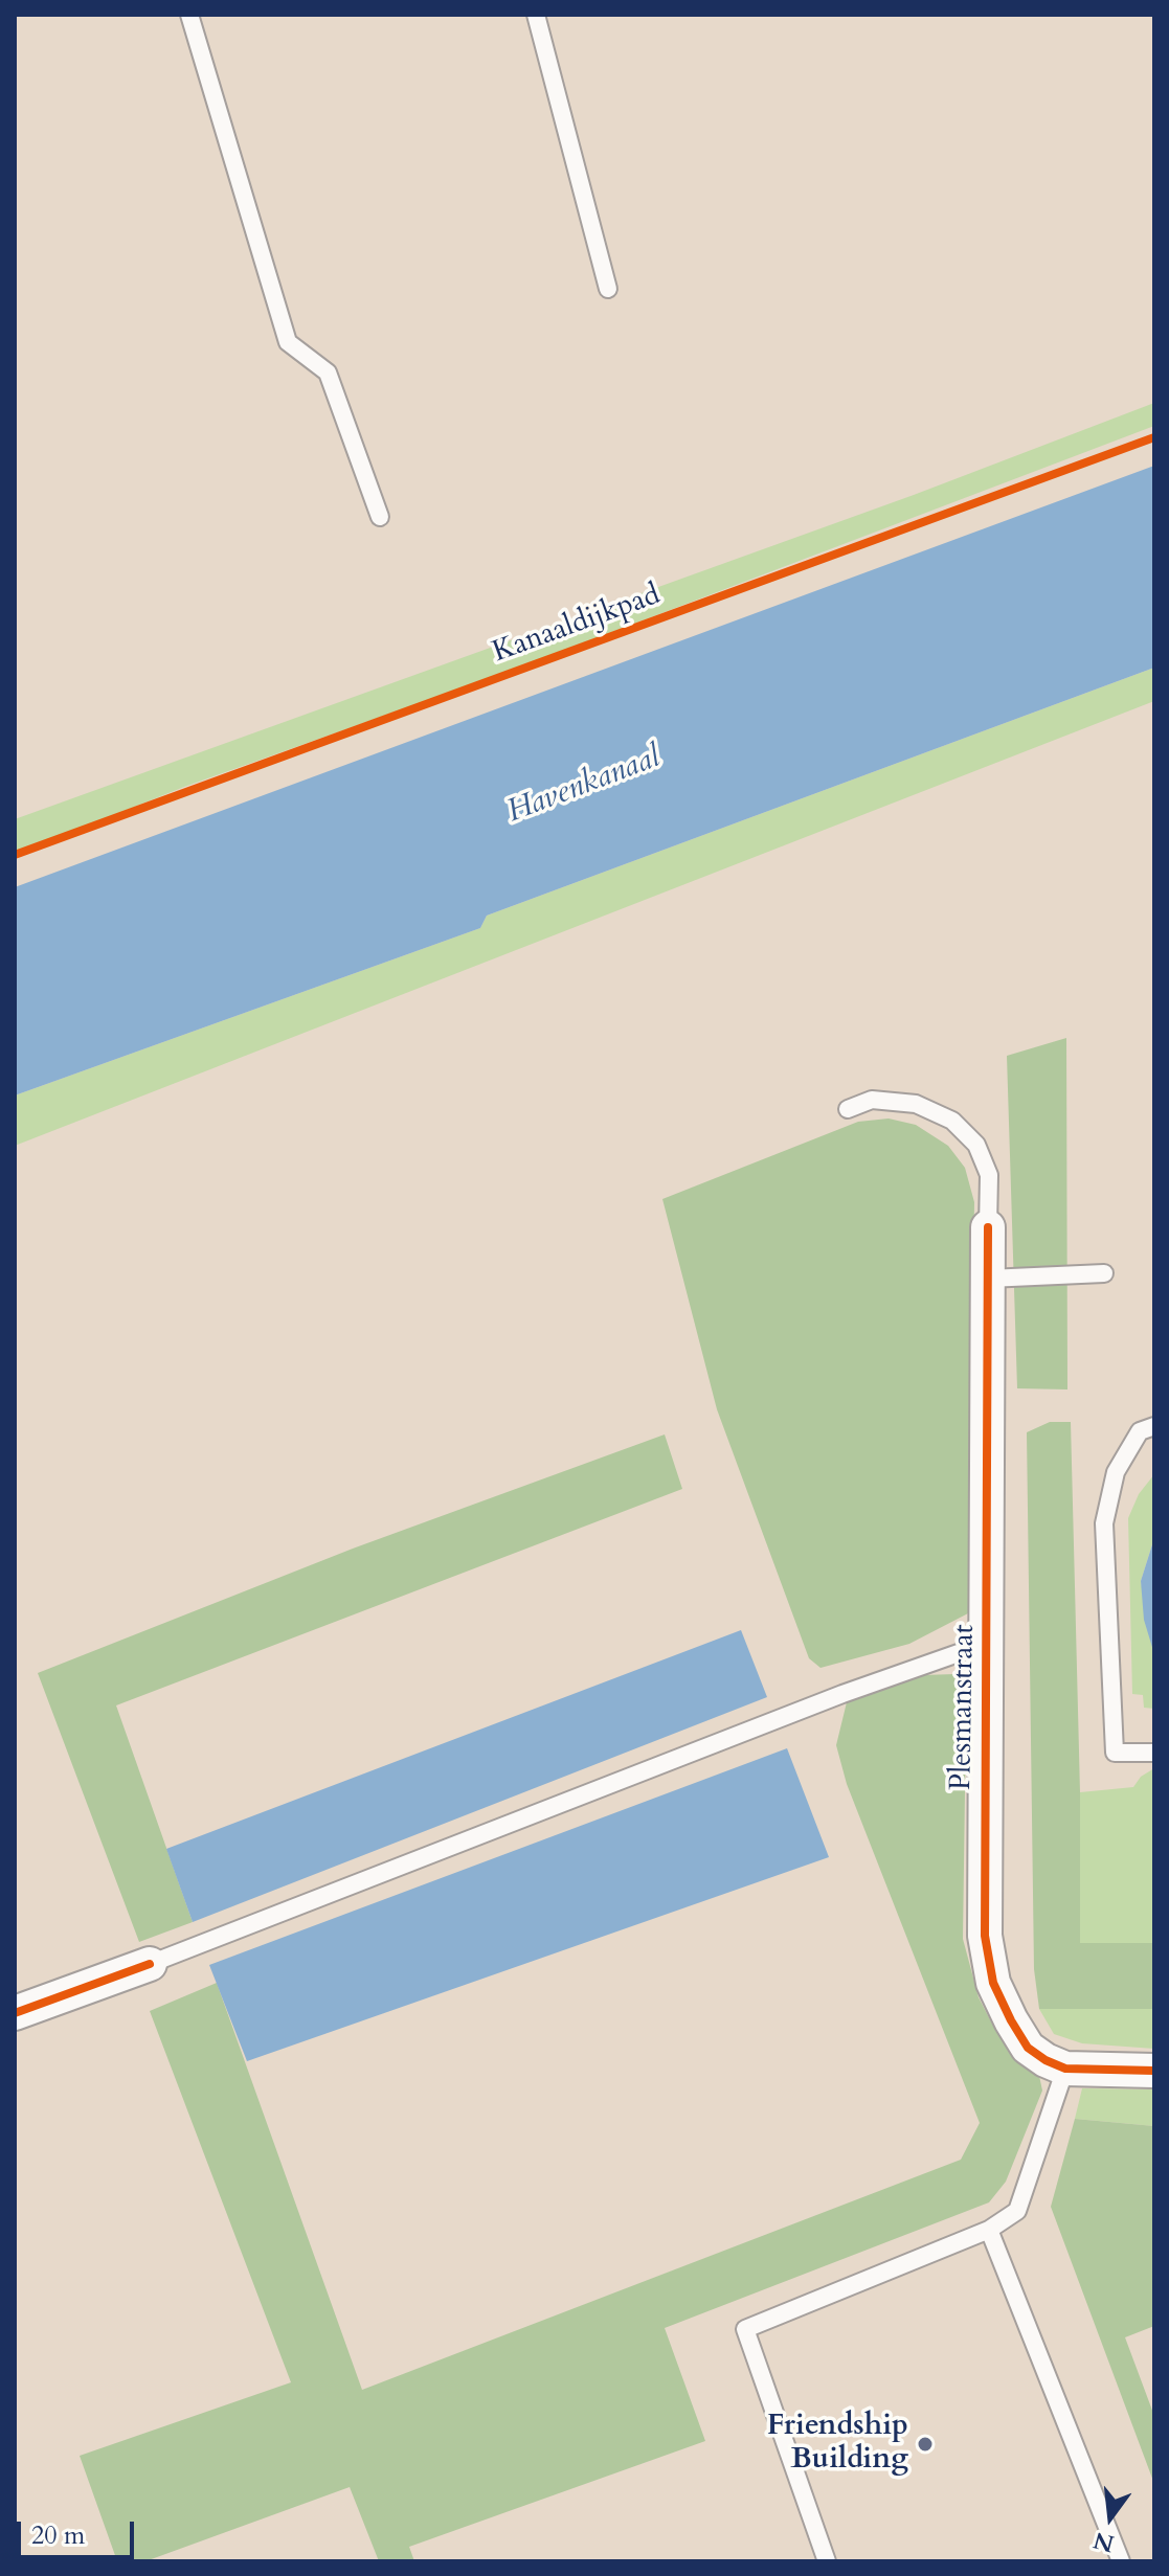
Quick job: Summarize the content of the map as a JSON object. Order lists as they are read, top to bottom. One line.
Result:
{"streets":{"street":["Plesmanstraat"],"cycle path":["Kanaaldijkpad"]},"water":["Havenkanaal"],"places":["Friendship Building"],"scale_bar":"20 m","north":"bottom"}
